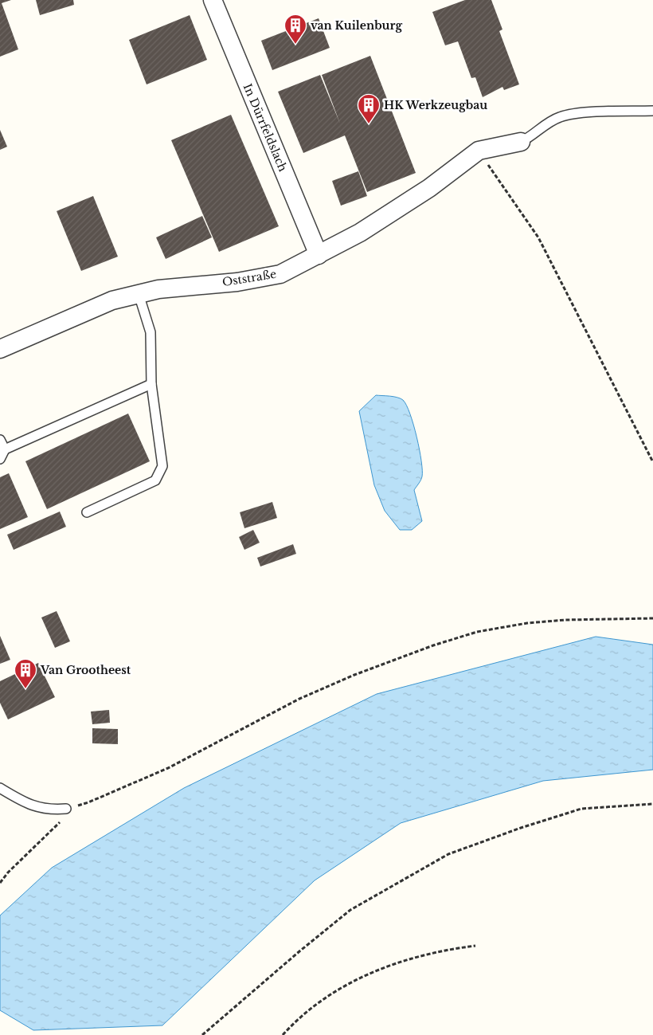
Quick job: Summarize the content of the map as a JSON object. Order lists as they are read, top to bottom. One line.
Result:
{"streets":{"street":["In Dürrfeldslach","Oststraße"]},"crossings":[["In Dürrfeldslach","Oststraße"]],"places":{"building":["van Kuilenburg","HK Werkzeugbau","Van Grootheest"]}}
